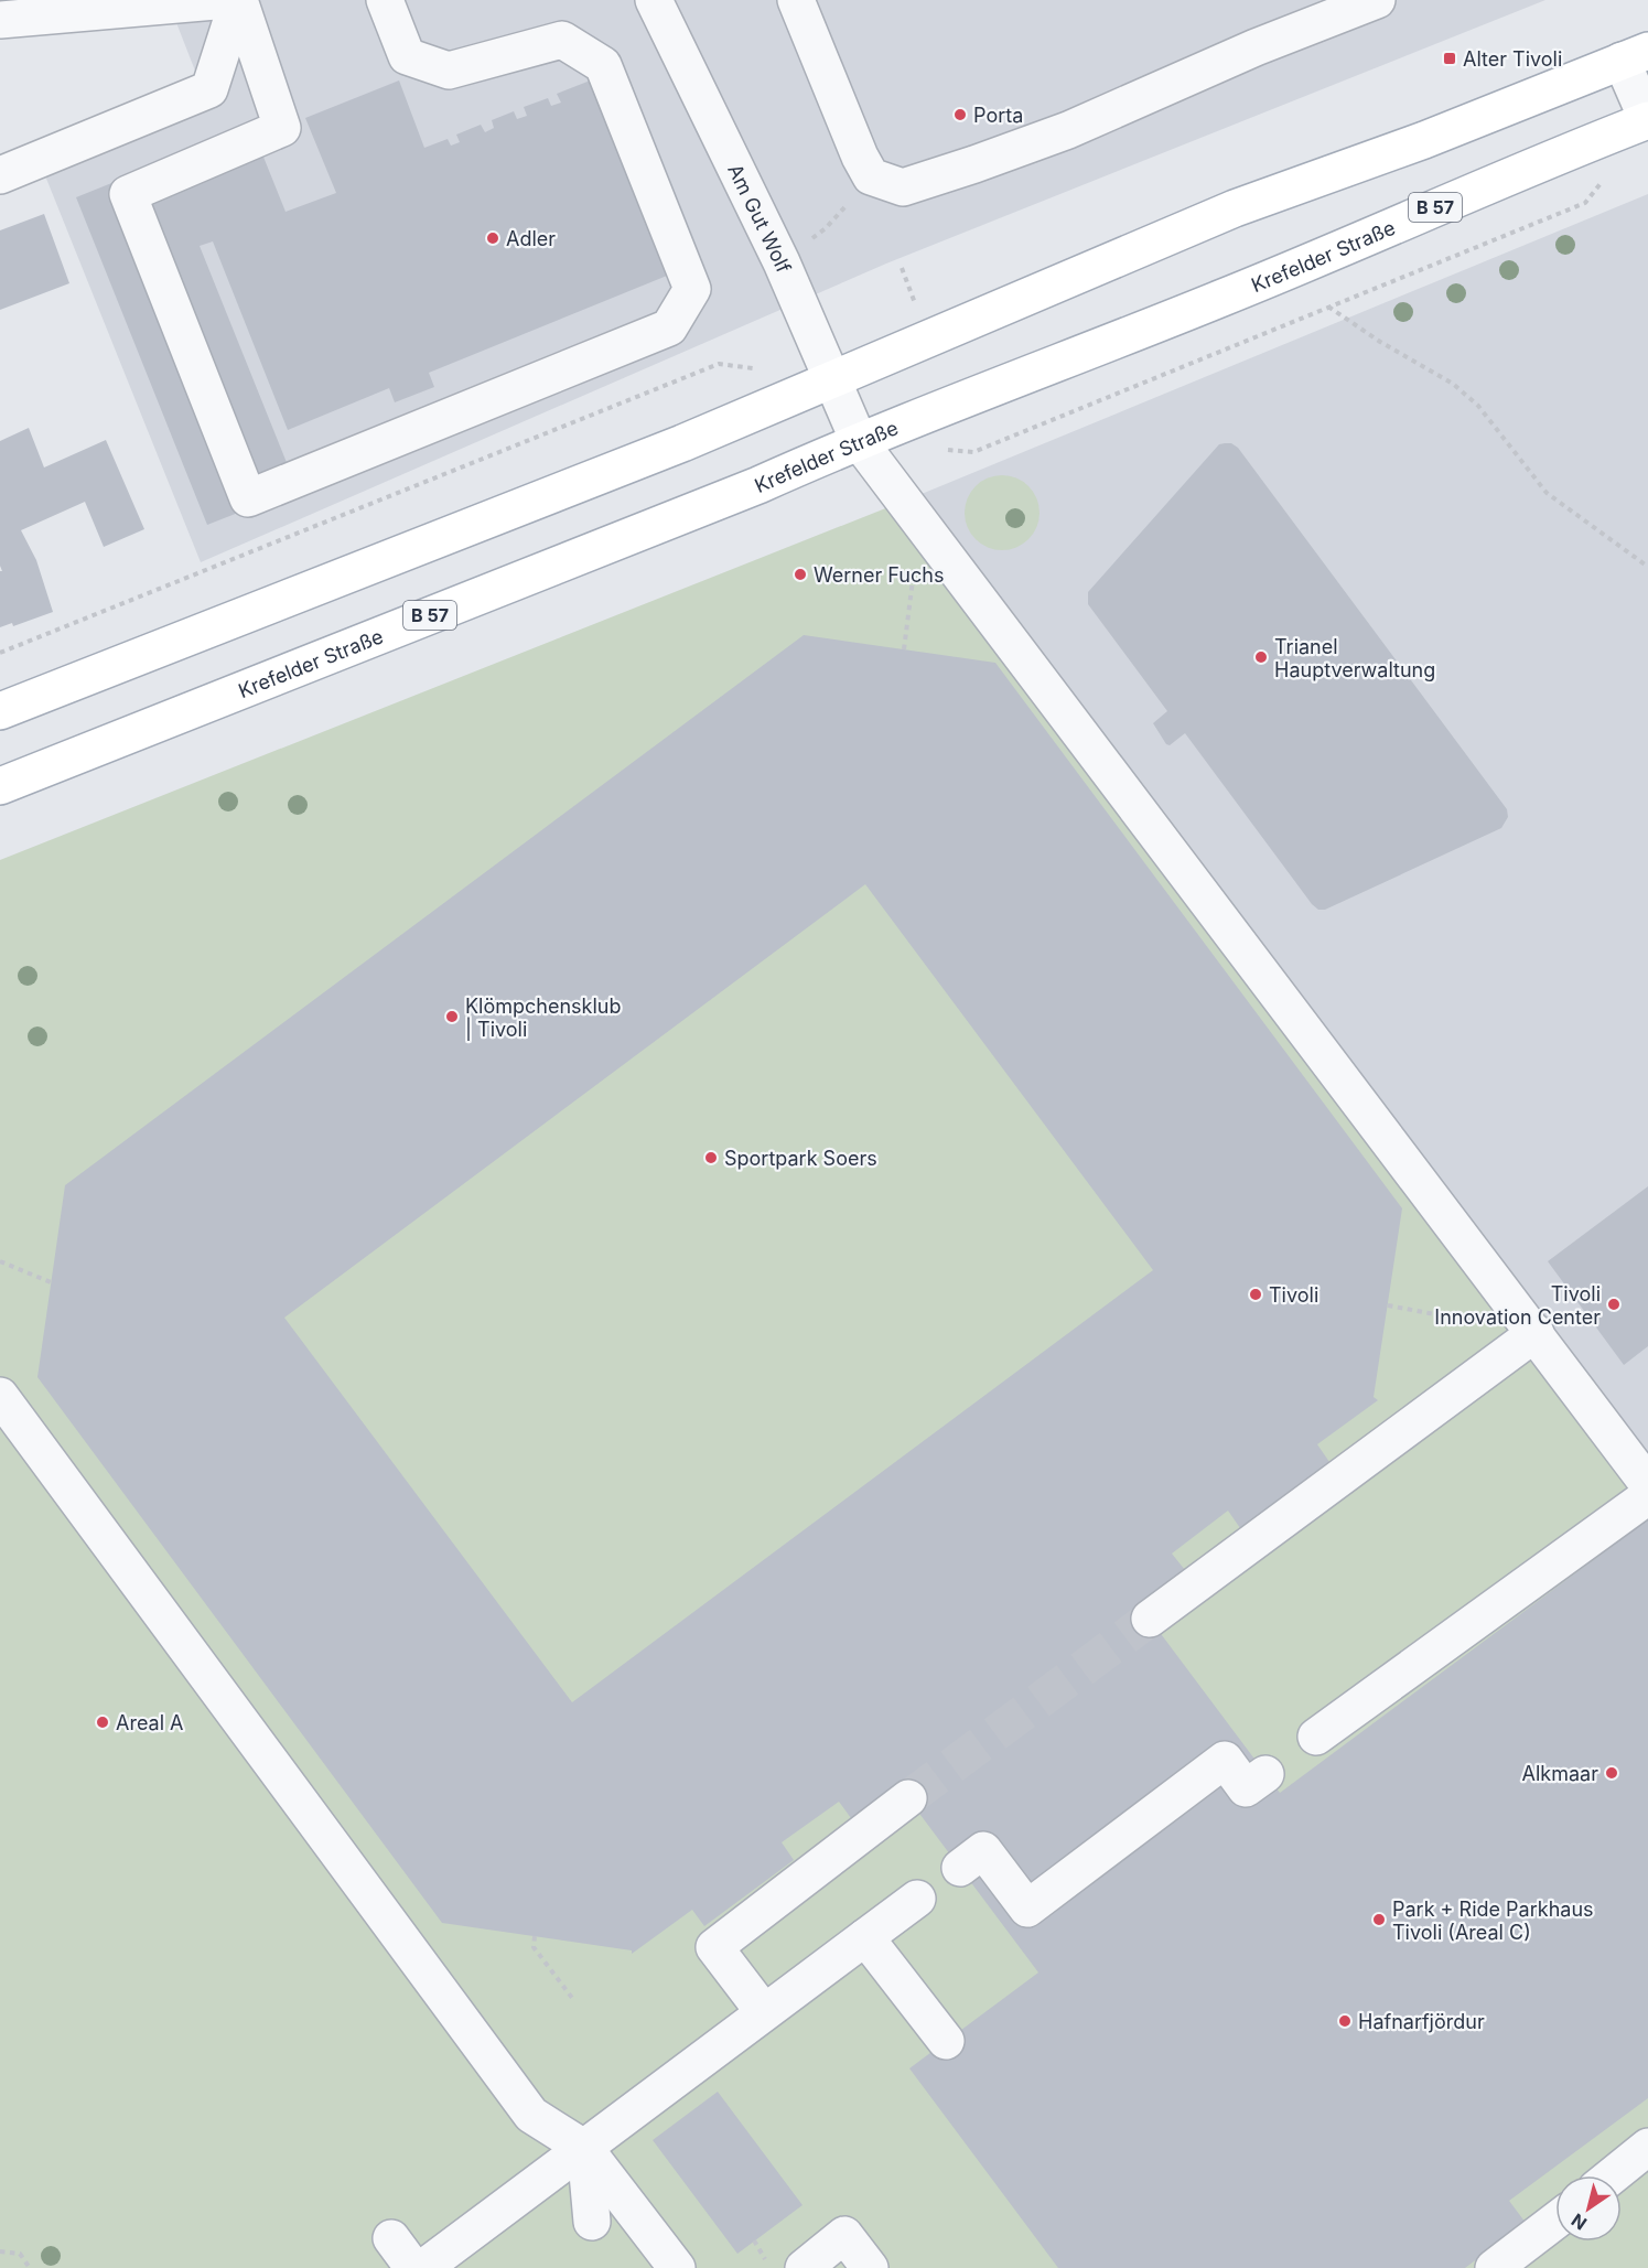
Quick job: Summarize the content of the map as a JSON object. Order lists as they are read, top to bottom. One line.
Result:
{"streets":{"main road":["B 57","Krefelder Straße"],"street":["Am Gut Wolf"]},"crossings":[["Am Gut Wolf","Krefelder Straße"]],"places":{"transit":["Alter Tivoli"],"other":["Porta","Adler","Werner Fuchs","Trianel Hauptverwaltung","Klömpchensklub | Tivoli","Sportpark Soers","Tivoli","Tivoli Innovation Center","Areal A","Alkmaar","Park + Ride Parkhaus Tivoli (Areal C)","Hafnarfjördur"]},"north":"bottom left"}
